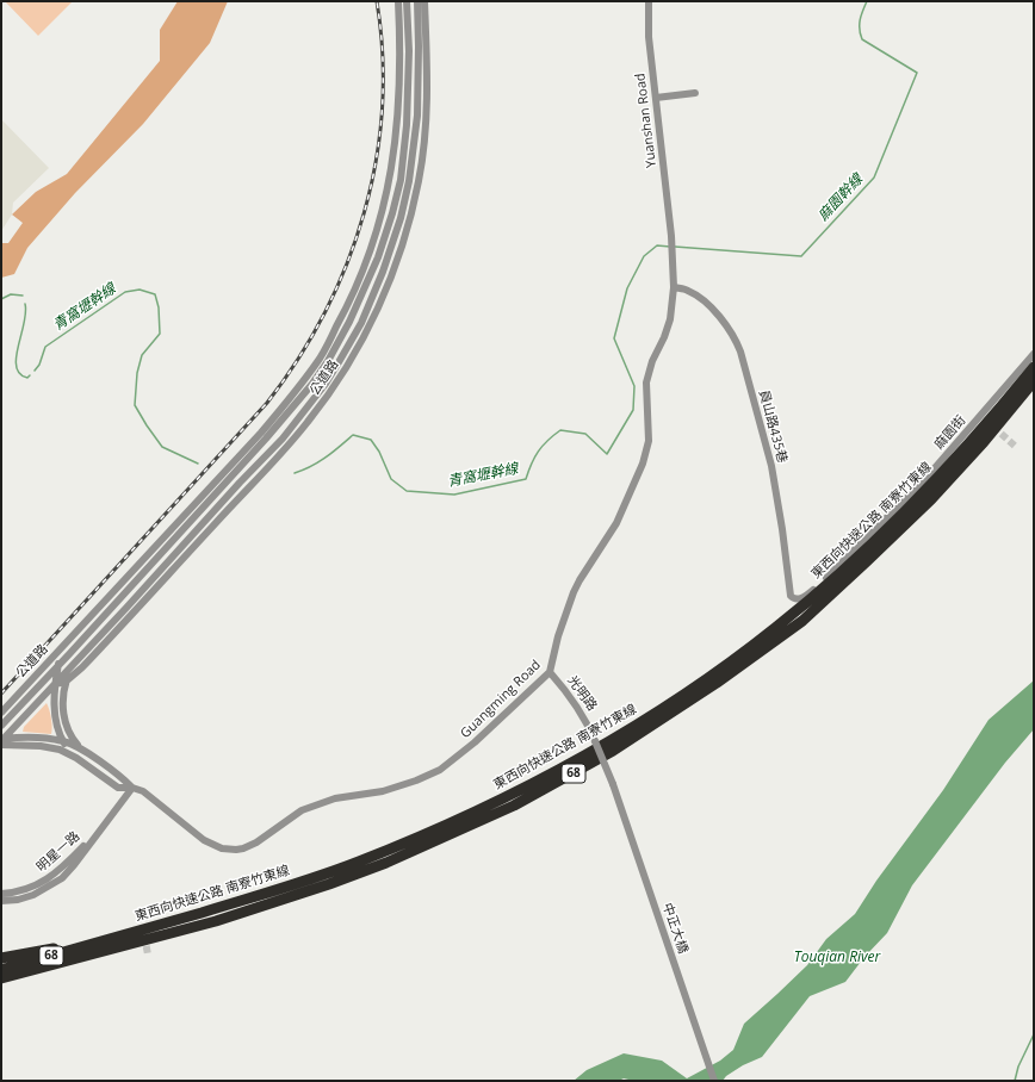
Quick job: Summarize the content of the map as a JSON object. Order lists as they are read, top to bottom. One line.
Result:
{"streets":{"highway":["東西向快速公路 南寮竹東線","68"],"street":["Yuanshan Road","公道路","員山路435巷","麻園街","光明路","Guangming Road","明星一路","中正大橋"]},"crossings":[["Yuanshan Road","員山路435巷"],["Yuanshan Road","Guangming Road"],["公道路","Guangming Road"],["員山路435巷","麻園街"],["員山路435巷","Guangming Road"],["光明路","Guangming Road"],["光明路","中正大橋"],["Guangming Road","明星一路"]],"water":["麻園幹線","青窩壢幹線","Touqian River"]}
